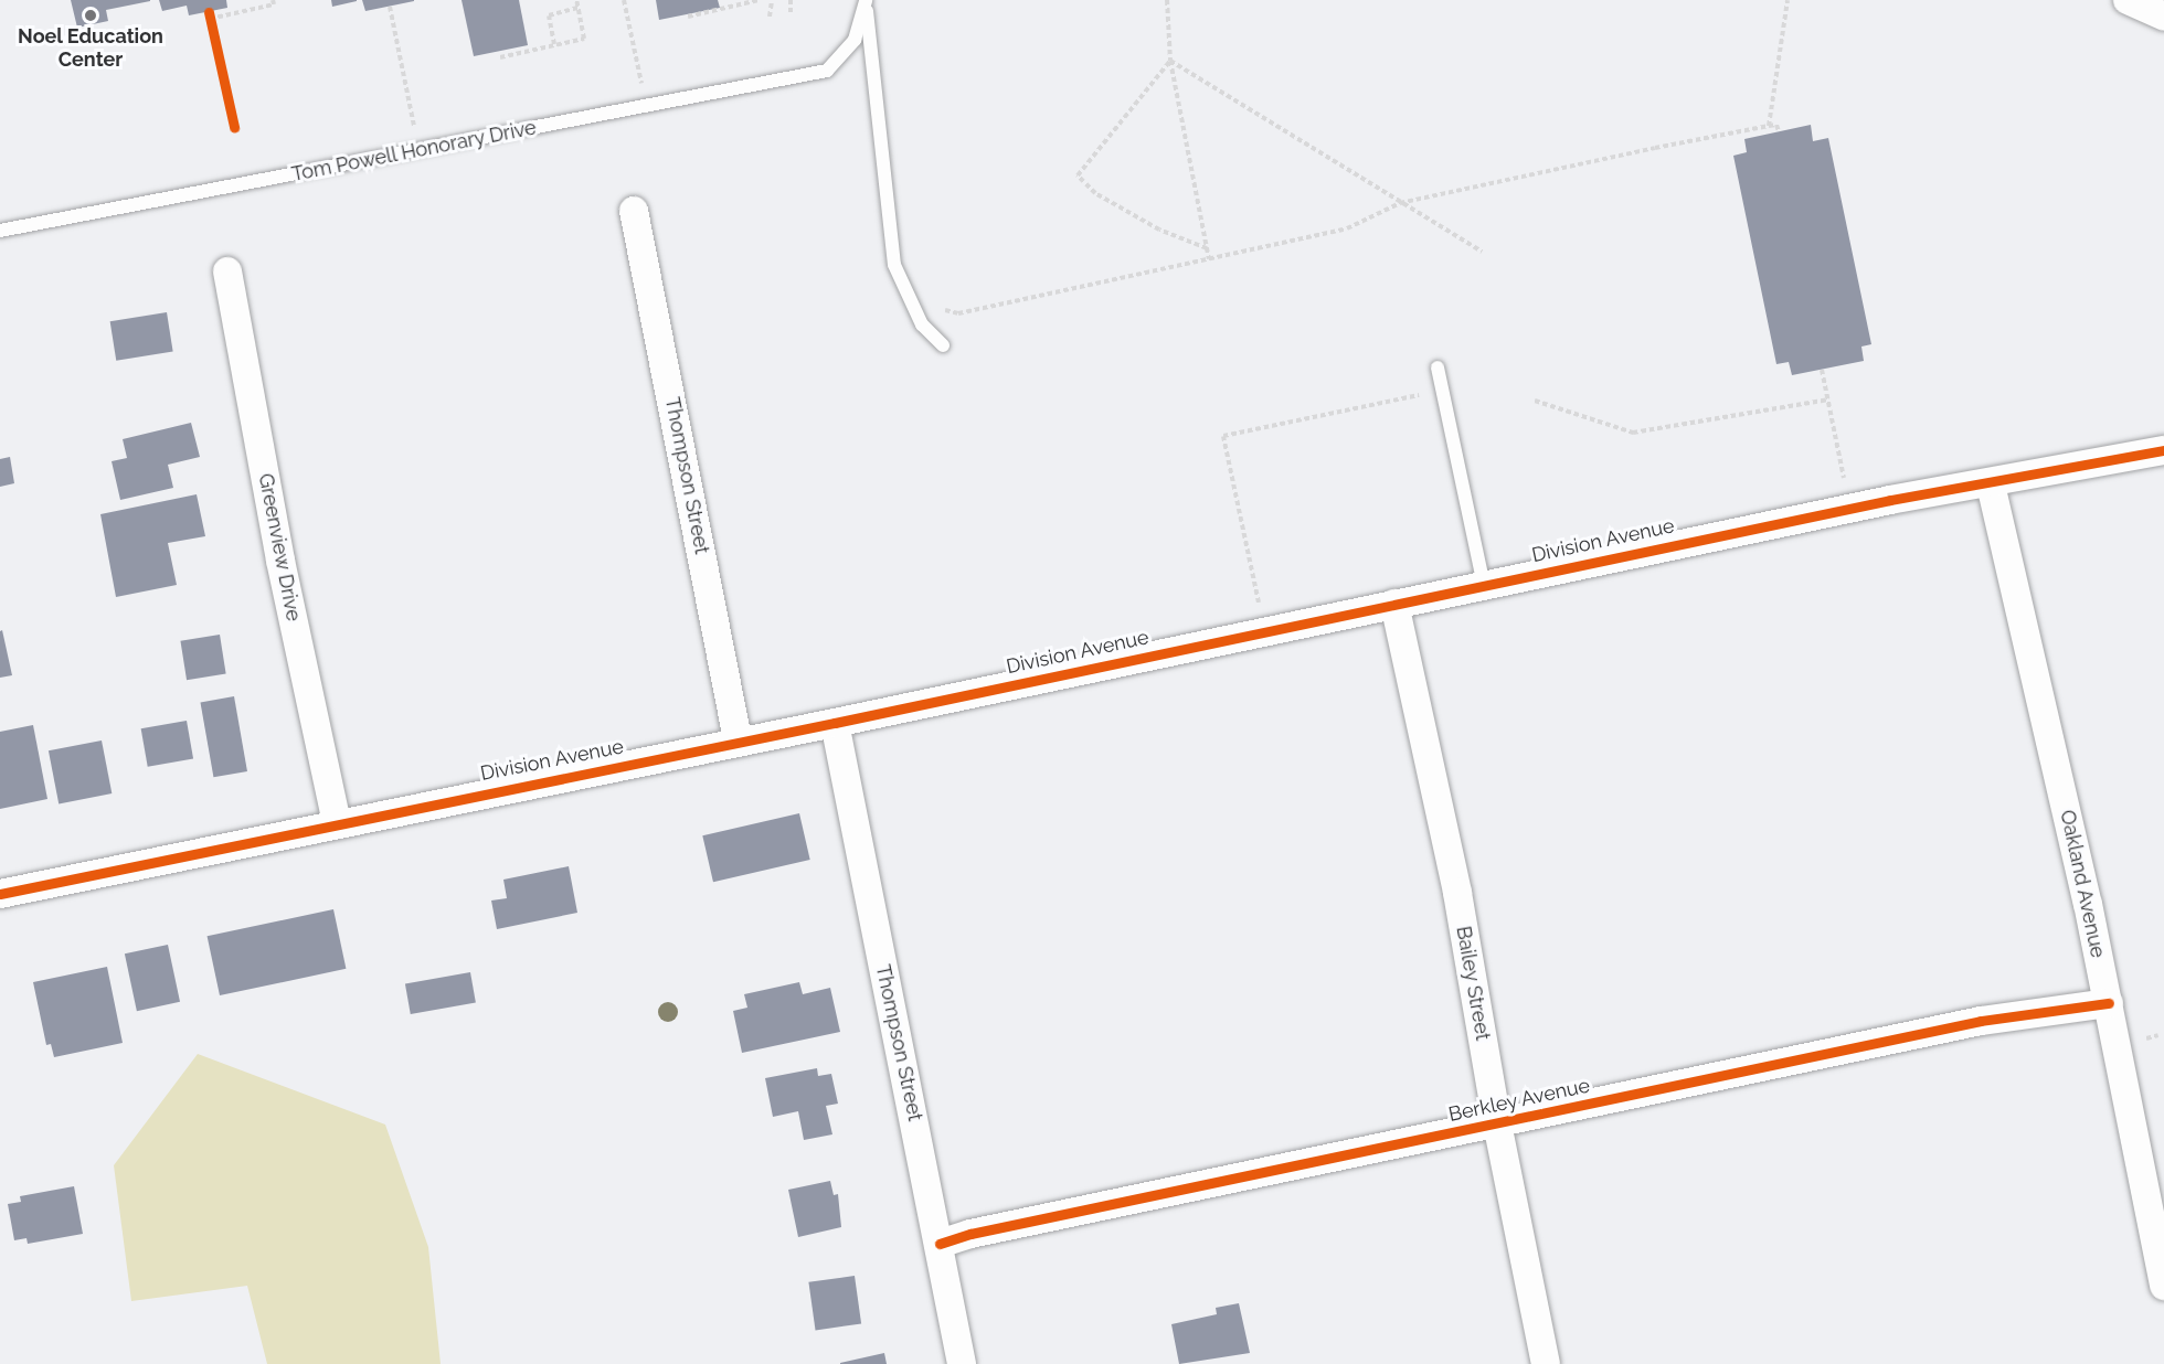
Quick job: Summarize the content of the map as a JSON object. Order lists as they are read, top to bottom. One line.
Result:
{"streets":{"street":["Thompson Street","Division Avenue","Greenview Drive","Oakland Avenue","Bailey Street","Berkley Avenue"],"lane":["Tom Powell Honorary Drive"]},"crossings":[["Thompson Street","Division Avenue"],["Thompson Street","Berkley Avenue"],["Division Avenue","Greenview Drive"],["Division Avenue","Oakland Avenue"],["Division Avenue","Bailey Street"],["Oakland Avenue","Berkley Avenue"],["Bailey Street","Berkley Avenue"]],"places":["Noel Education Center"]}
